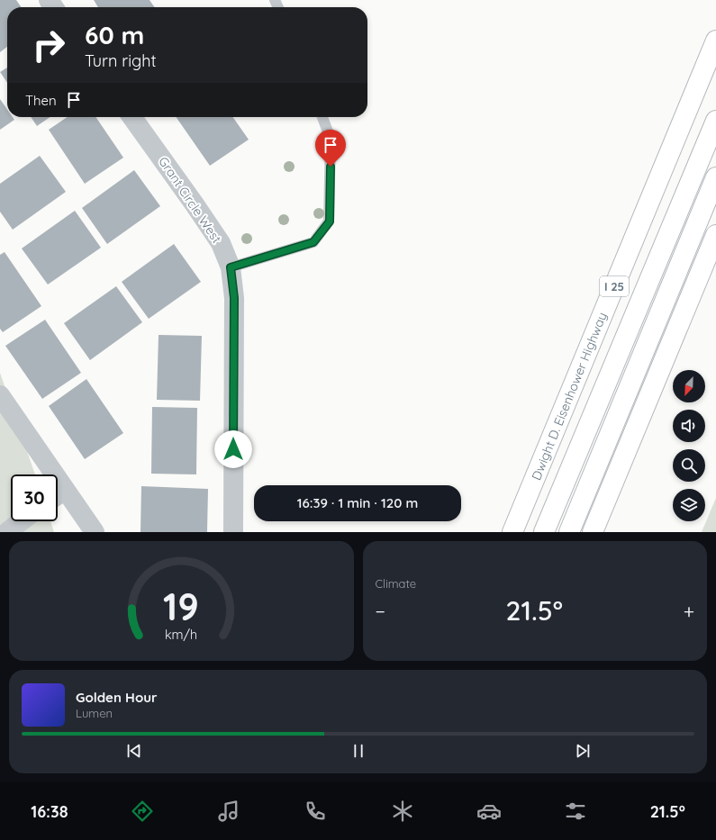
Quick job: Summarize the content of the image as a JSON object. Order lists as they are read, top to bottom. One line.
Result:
{"streets":{"highway":["I 25","Dwight D. Eisenhower Highway"],"street":["Grant Circle West"]},"north":"bottom left","page":{"turn":["60 m","Turn right"],"then":"Then","limit":"30","trip":"16:39 · 1 min · 120 m","tile":"Climate","heat":["−","21.5°","+"],"song":["Golden Hour","Lumen"],"tabs":["16:38","21.5°"],"gauge":["19","km/h"]}}
